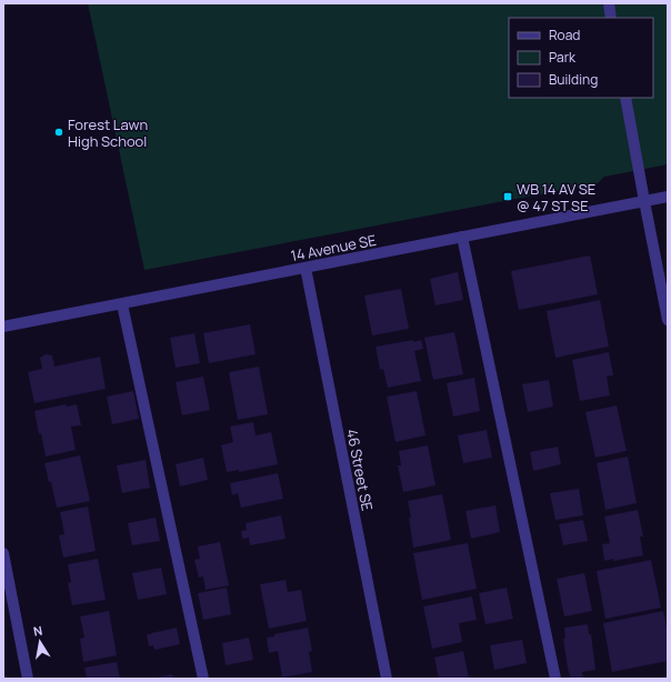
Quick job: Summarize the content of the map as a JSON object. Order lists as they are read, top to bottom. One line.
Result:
{"streets":{"street":["14 Avenue SE","46 Street SE"]},"crossings":[["14 Avenue SE","46 Street SE"]],"places":{"other":["Forest Lawn High School"],"transit":["WB 14 AV SE @ 47 ST SE"]},"legend":["Road","Park","Building"],"north":"top"}
